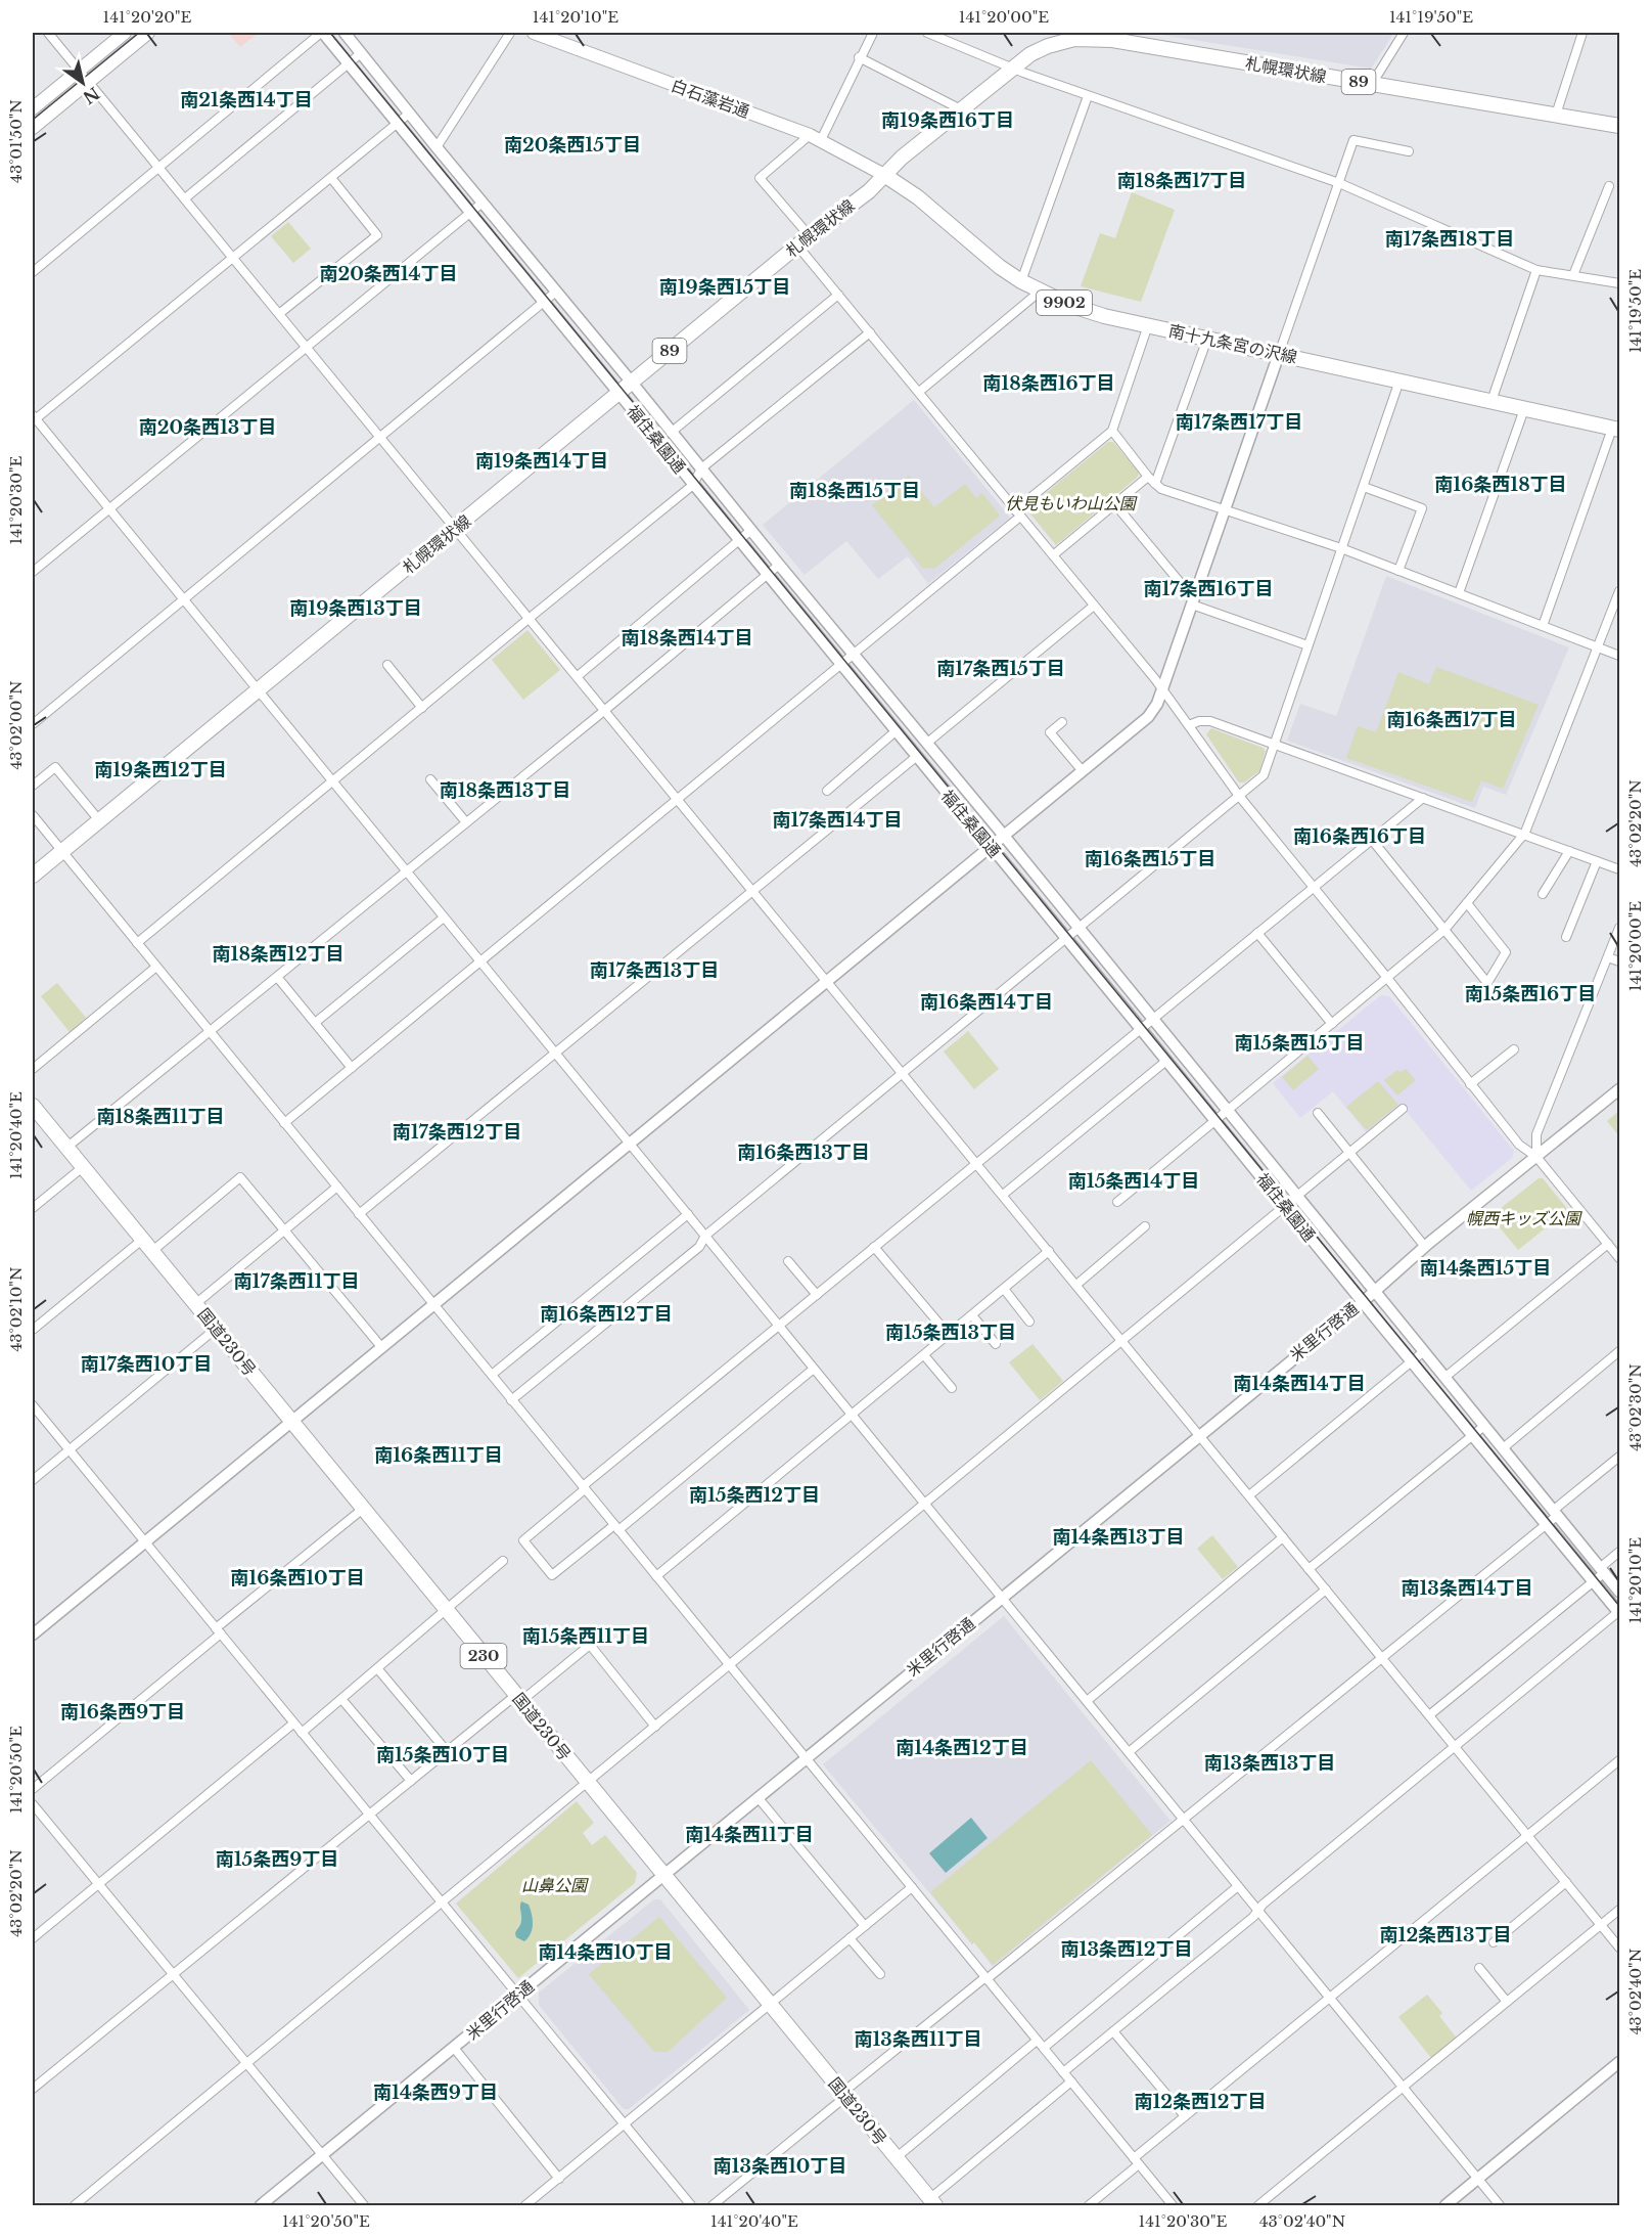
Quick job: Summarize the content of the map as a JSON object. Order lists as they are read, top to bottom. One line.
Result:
{"streets":{"main road":["札幌環状線","89","白石藻岩通","9902","南十九条宮の沢線","国道230号","230"],"street":["福住桑園通","米里行啓通"]},"crossings":[["札幌環状線","白石藻岩通"],["札幌環状線","南十九条宮の沢線"],["札幌環状線","福住桑園通"],["白石藻岩通","南十九条宮の沢線"],["福住桑園通","米里行啓通"],["米里行啓通","国道230号"]],"districts":["南21条西14丁目","南19条西16丁目","南20条西15丁目","南18条西17丁目","南17条西18丁目","南20条西14丁目","南19条西15丁目","南18条西16丁目","南17条西17丁目","南20条西13丁目","南19条西14丁目","南16条西18丁目","南18条西15丁目","南17条西16丁目","南19条西13丁目","南18条西14丁目","南17条西15丁目","南16条西17丁目","南19条西12丁目","南18条西13丁目","南17条西14丁目","南16条西16丁目","南16条西15丁目","南18条西12丁目","南17条西13丁目","南15条西16丁目","南16条西14丁目","南15条西15丁目","南18条西11丁目","南17条西12丁目","南16条西13丁目","南15条西14丁目","南14条西15丁目","南17条西11丁目","南16条西12丁目","南15条西13丁目","南17条西10丁目","南14条西14丁目","南16条西11丁目","南15条西12丁目","南14条西13丁目","南16条西10丁目","南13条西14丁目","南15条西11丁目","南16条西9丁目","南14条西12丁目","南15条西10丁目","南13条西13丁目","南14条西11丁目","南15条西9丁目","南12条西13丁目","南13条西12丁目","南14条西10丁目","南13条西11丁目","南14条西9丁目","南12条西12丁目","南13条西10丁目"],"parks":["伏見もいわ山公園","幌西キッズ公園","山鼻公園"],"north":"bottom right","coordinates":["141°20'20\"E","141°20'10\"E","141°20'00\"E","141°19'50\"E","43°01'50\"N","141°20'30\"E","43°02'00\"N","43°02'20\"N","141°20'40\"E","43°02'10\"N","43°02'30\"N","141°20'50\"E","43°02'40\"N"]}
